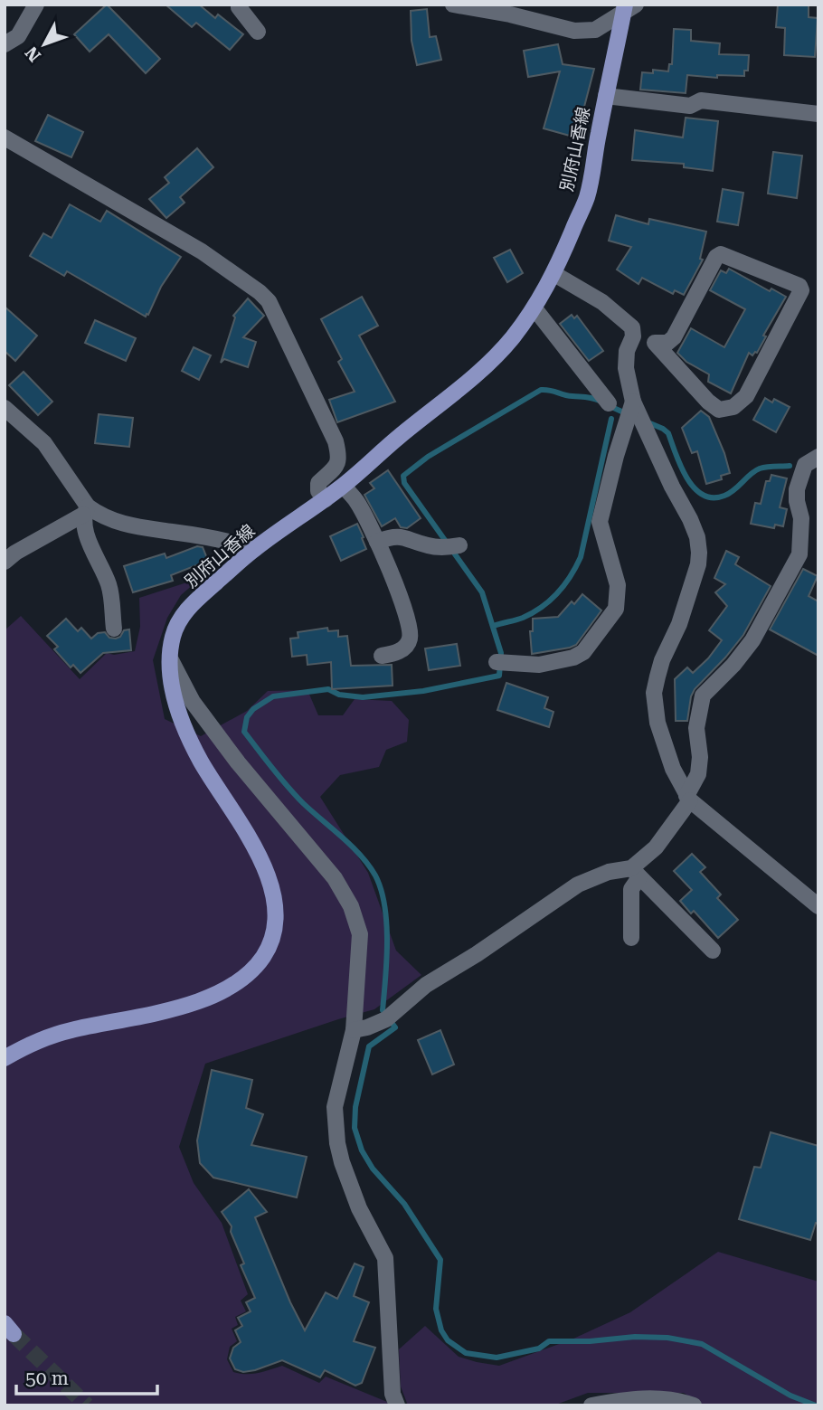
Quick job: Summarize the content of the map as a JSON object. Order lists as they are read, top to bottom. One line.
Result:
{"streets":{"main road":["別府山香線"]},"scale_bar":"50 m","north":"bottom left"}
